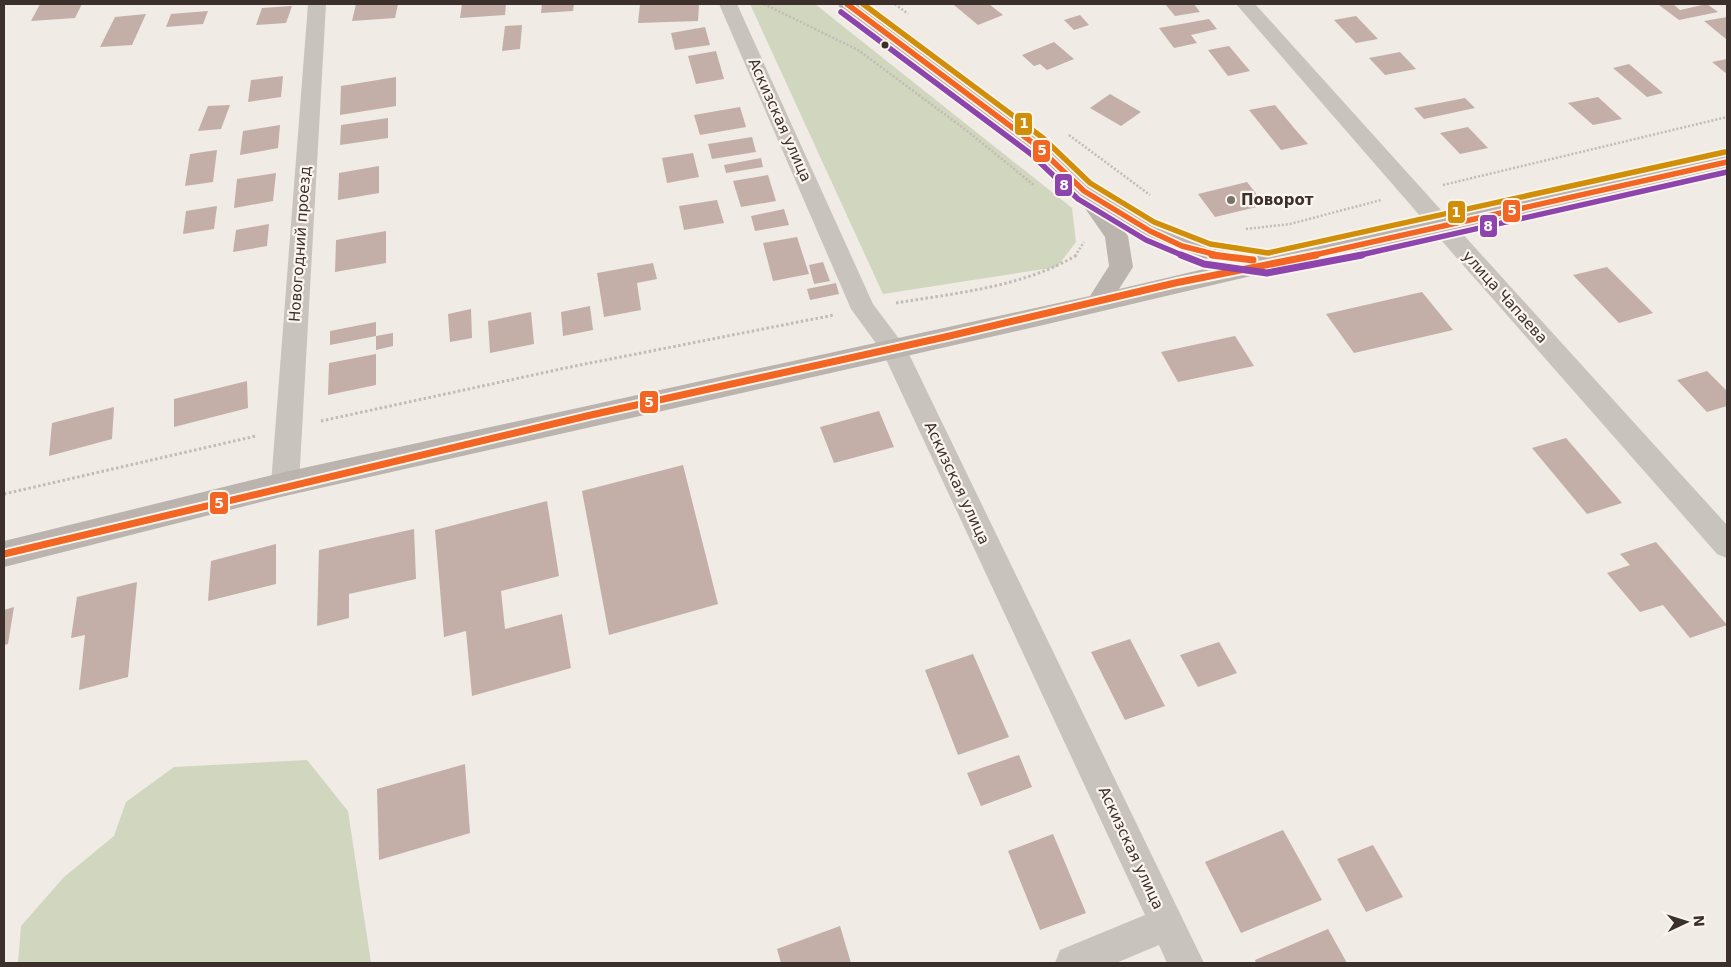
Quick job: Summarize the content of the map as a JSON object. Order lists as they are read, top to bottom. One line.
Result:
{"streets":{"street":["Аскизская улица","Новогодний проезд","улица Чапаева"]},"places":["Поворот"],"lines":["transit line 5","transit line 1","transit line 8"],"north":"right"}
